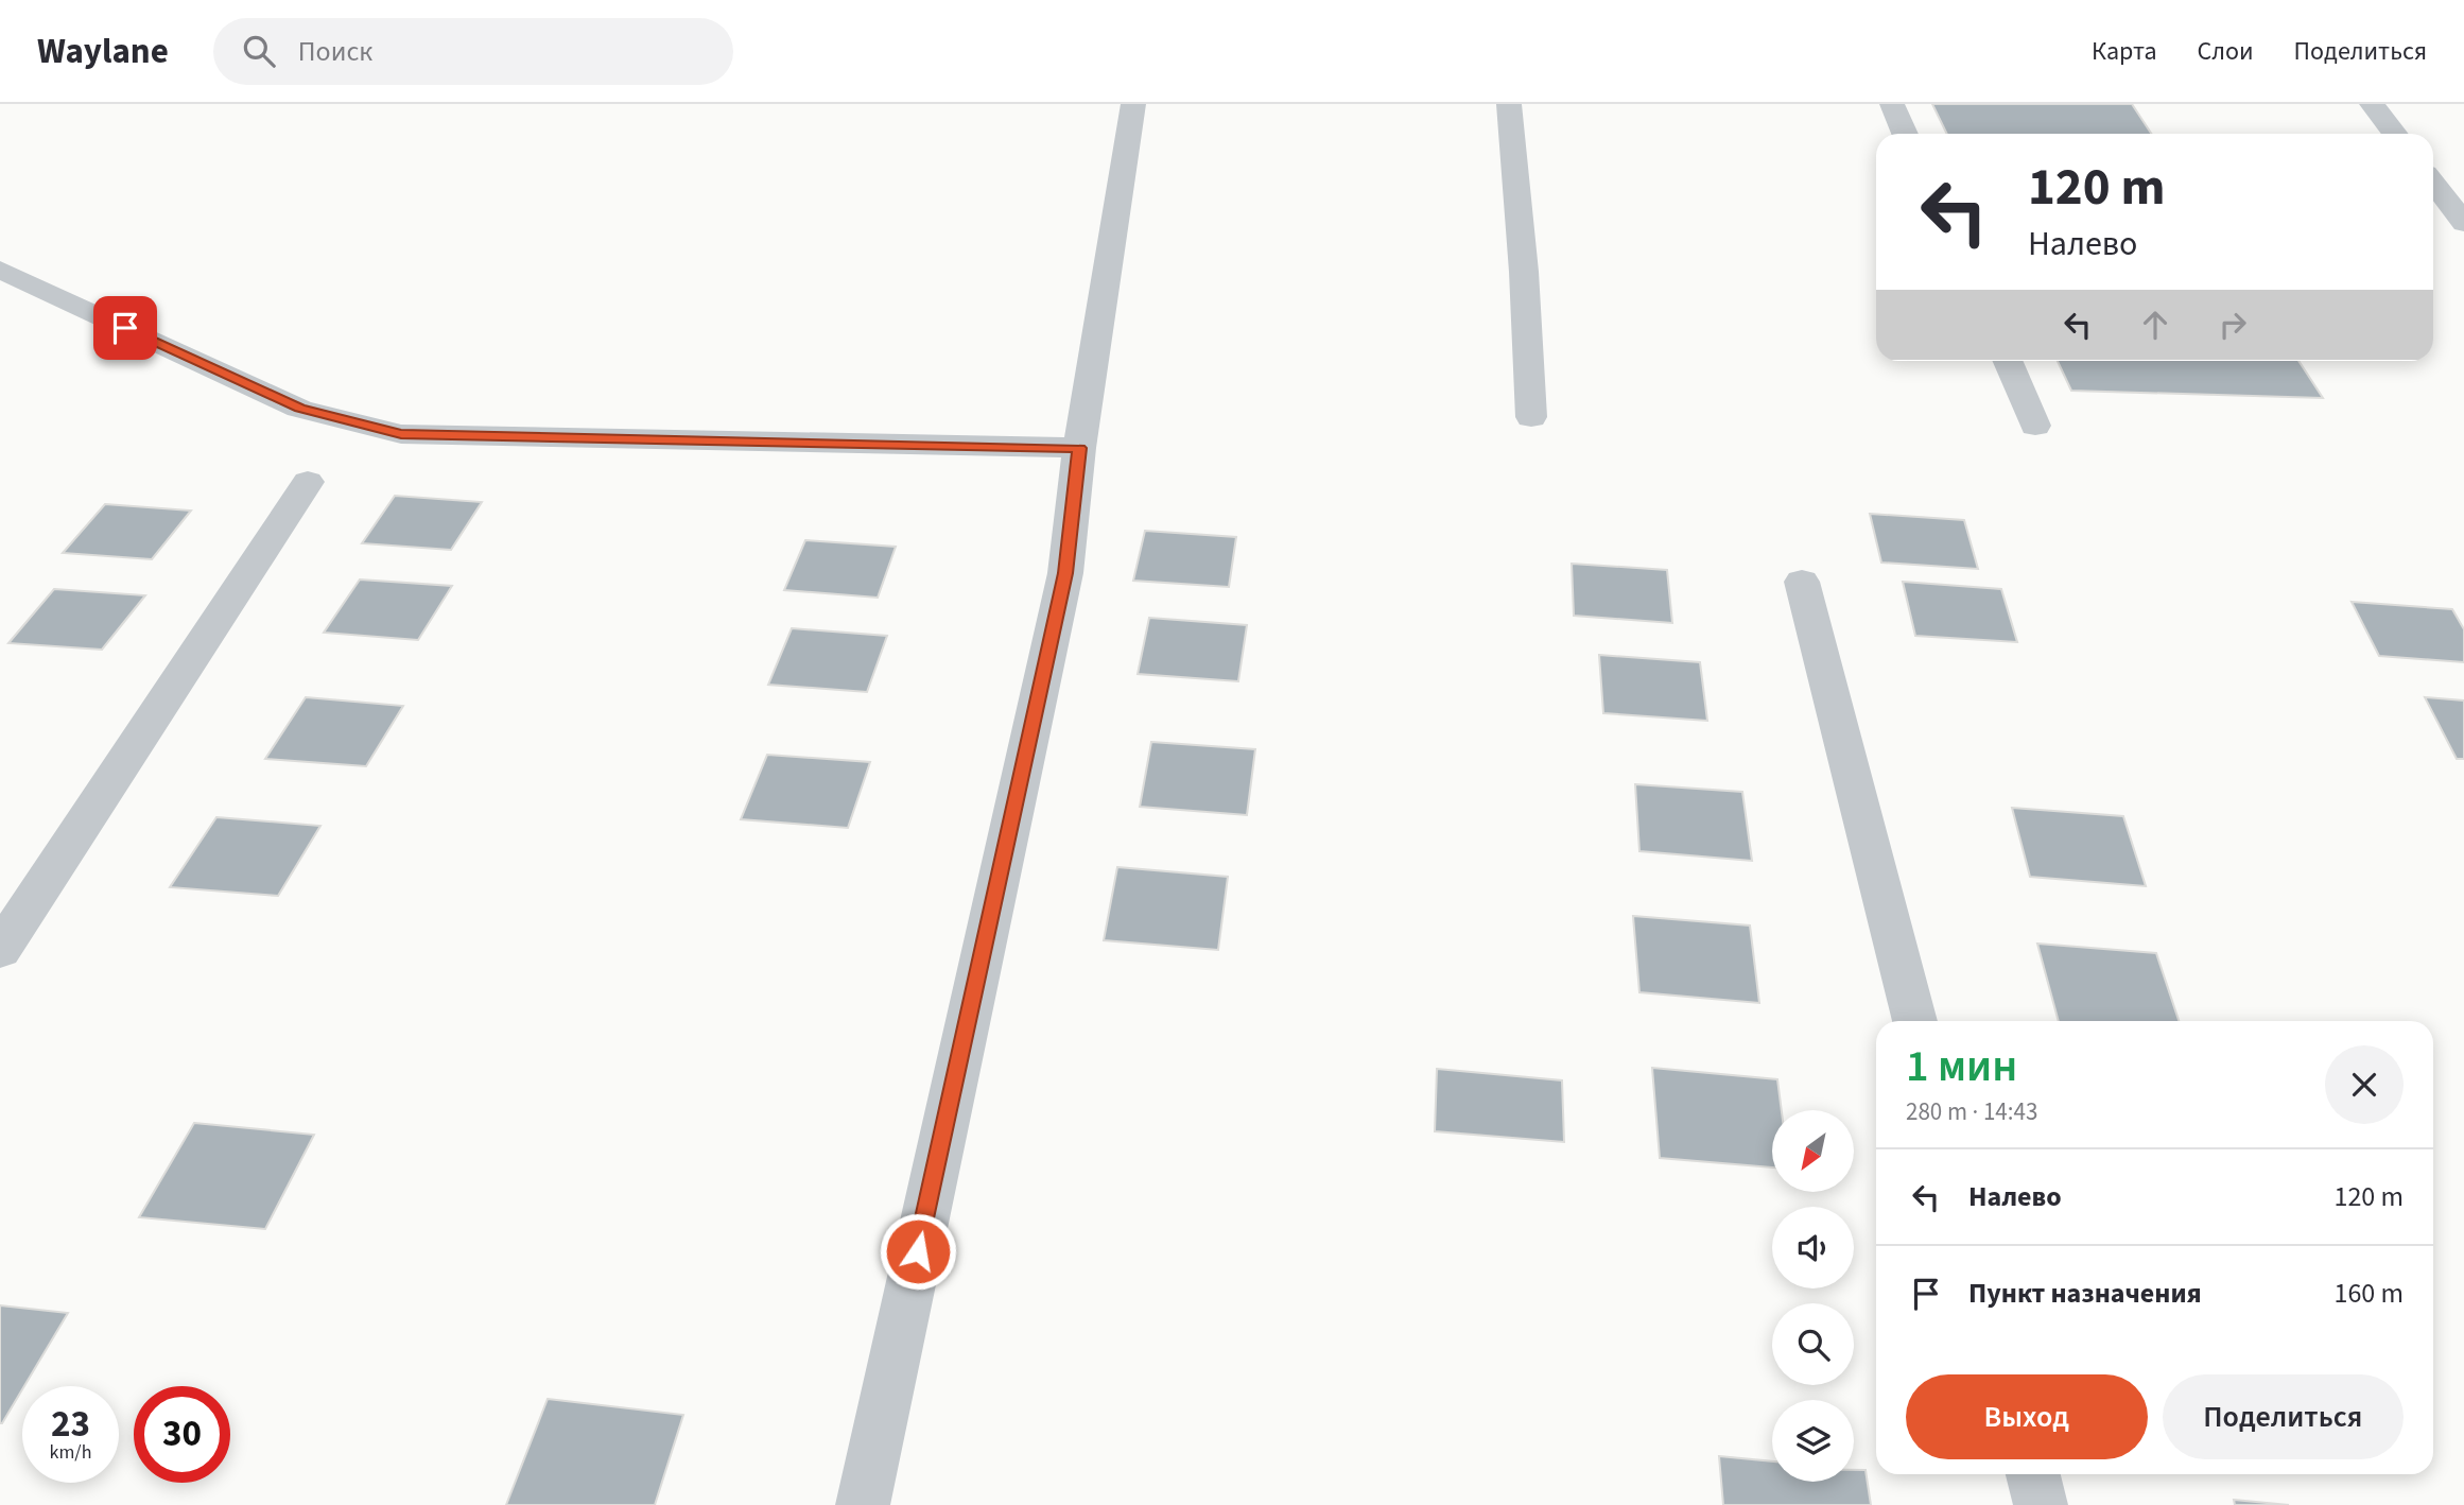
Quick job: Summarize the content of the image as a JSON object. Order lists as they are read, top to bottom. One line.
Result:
{"north":"bottom left","page":{"header":"Waylane","search":"Поиск","nav":["Карта","Слои","Поделиться"],"turn":["120 m","Налево"],"heading":["1 мин","280 m · 14:43"],"list":[{"name":"Налево","value":"120 m"},{"name":"Пункт назначения","value":"160 m"}],"buttons":["Выход","Поделиться"],"speed":"23 km/h","limit":"30"}}
